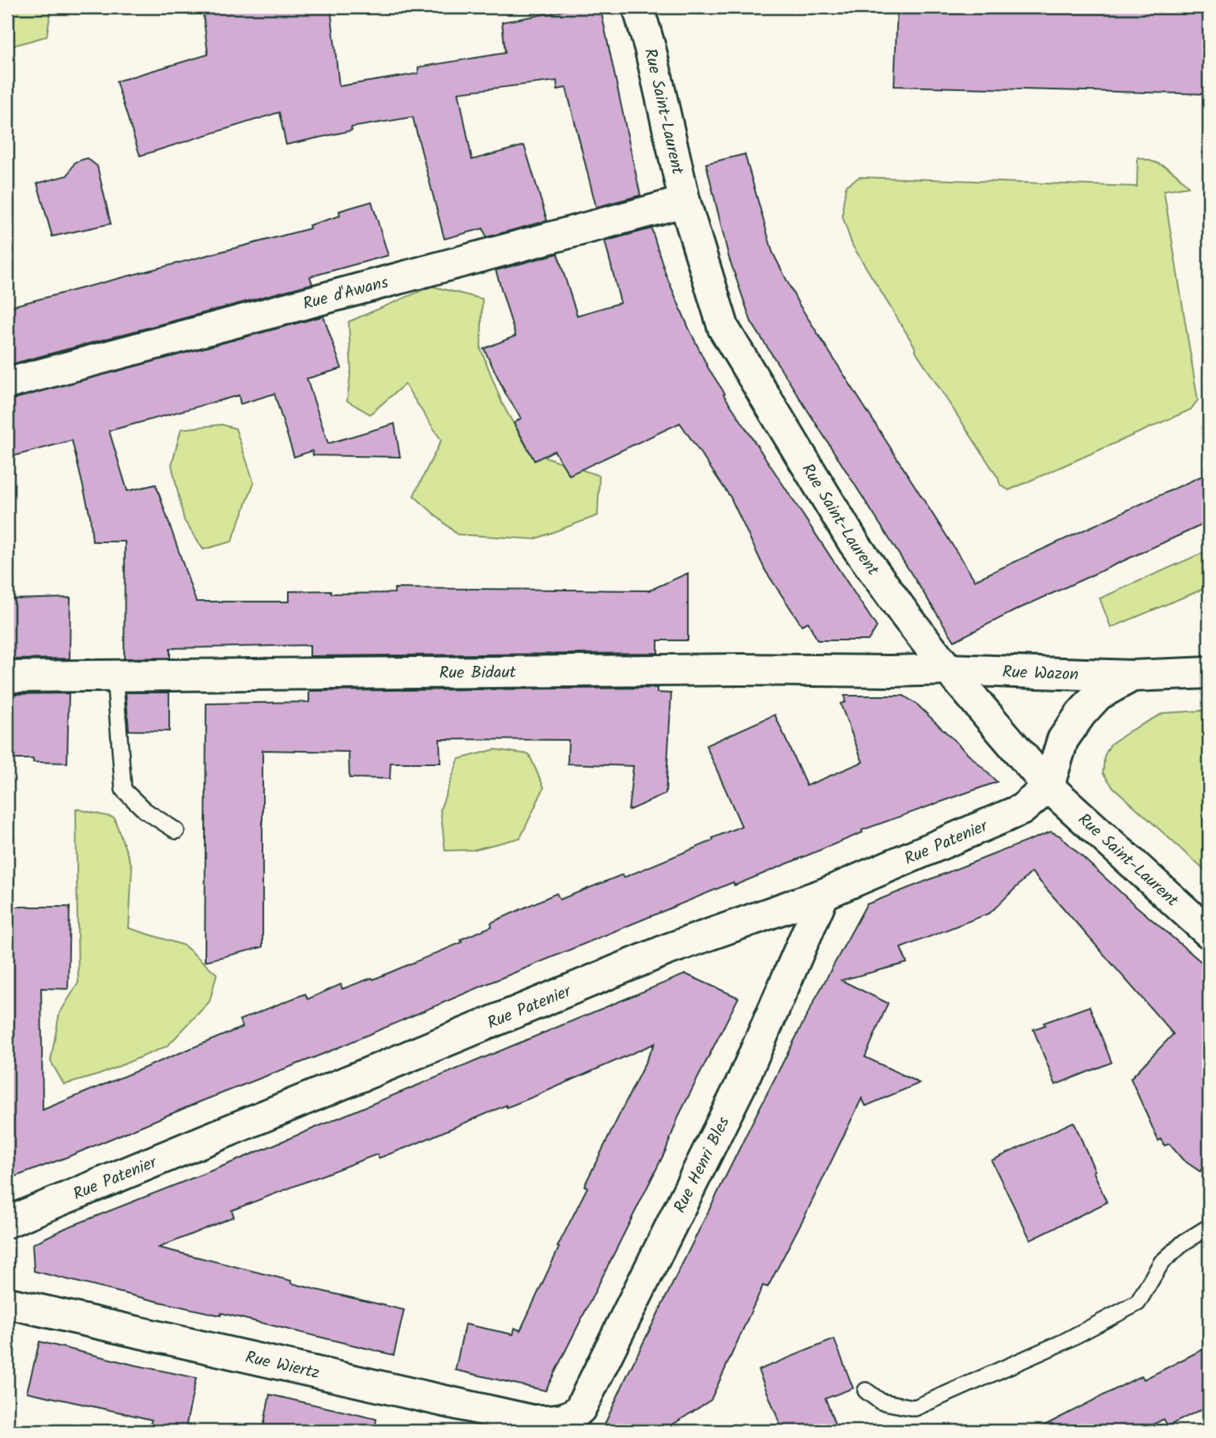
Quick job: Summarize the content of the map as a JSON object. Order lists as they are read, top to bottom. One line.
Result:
{"streets":{"street":["Rue Saint-Laurent","Rue d'Awans","Rue Bidaut","Rue Wazon","Rue Patenier","Rue Henri Bles","Rue Wiertz"]},"crossings":[["Rue Saint-Laurent","Rue d'Awans"],["Rue Saint-Laurent","Rue Bidaut"],["Rue Saint-Laurent","Rue Wazon"],["Rue Saint-Laurent","Rue Patenier"],["Rue Bidaut","Rue Wazon"],["Rue Wazon","Rue Patenier"],["Rue Patenier","Rue Henri Bles"],["Rue Henri Bles","Rue Wiertz"]]}
